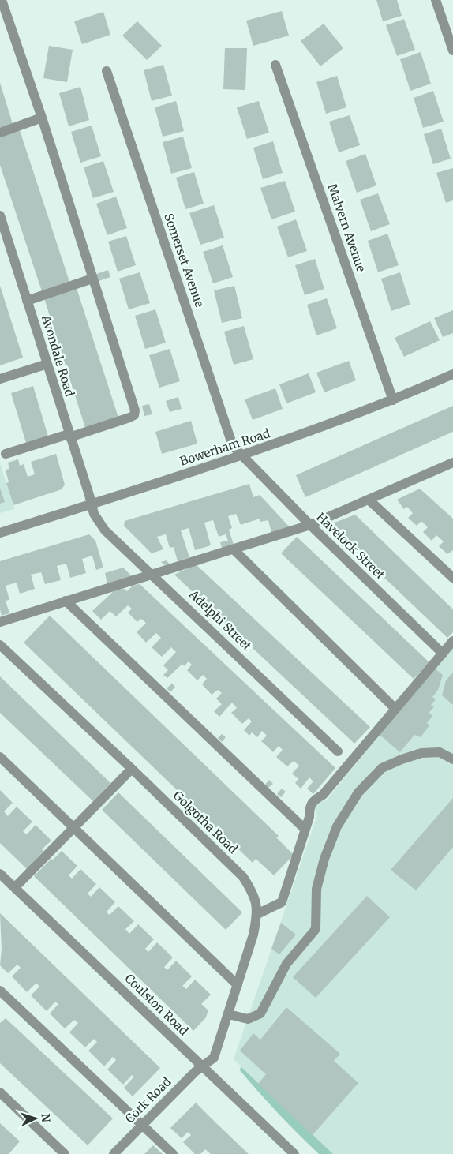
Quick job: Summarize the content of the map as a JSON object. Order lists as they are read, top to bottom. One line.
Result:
{"streets":{"street":["Malvern Avenue","Somerset Avenue","Avondale Road","Bowerham Road","Havelock Street","Adelphi Street","Golgotha Road","Coulston Road","Cork Road"]},"crossings":[["Malvern Avenue","Bowerham Road"],["Somerset Avenue","Bowerham Road"],["Somerset Avenue","Havelock Street"],["Avondale Road","Bowerham Road"],["Avondale Road","Adelphi Street"],["Bowerham Road","Havelock Street"],["Bowerham Road","Adelphi Street"],["Golgotha Road","Coulston Road"],["Golgotha Road","Cork Road"],["Coulston Road","Cork Road"]],"north":"right"}
